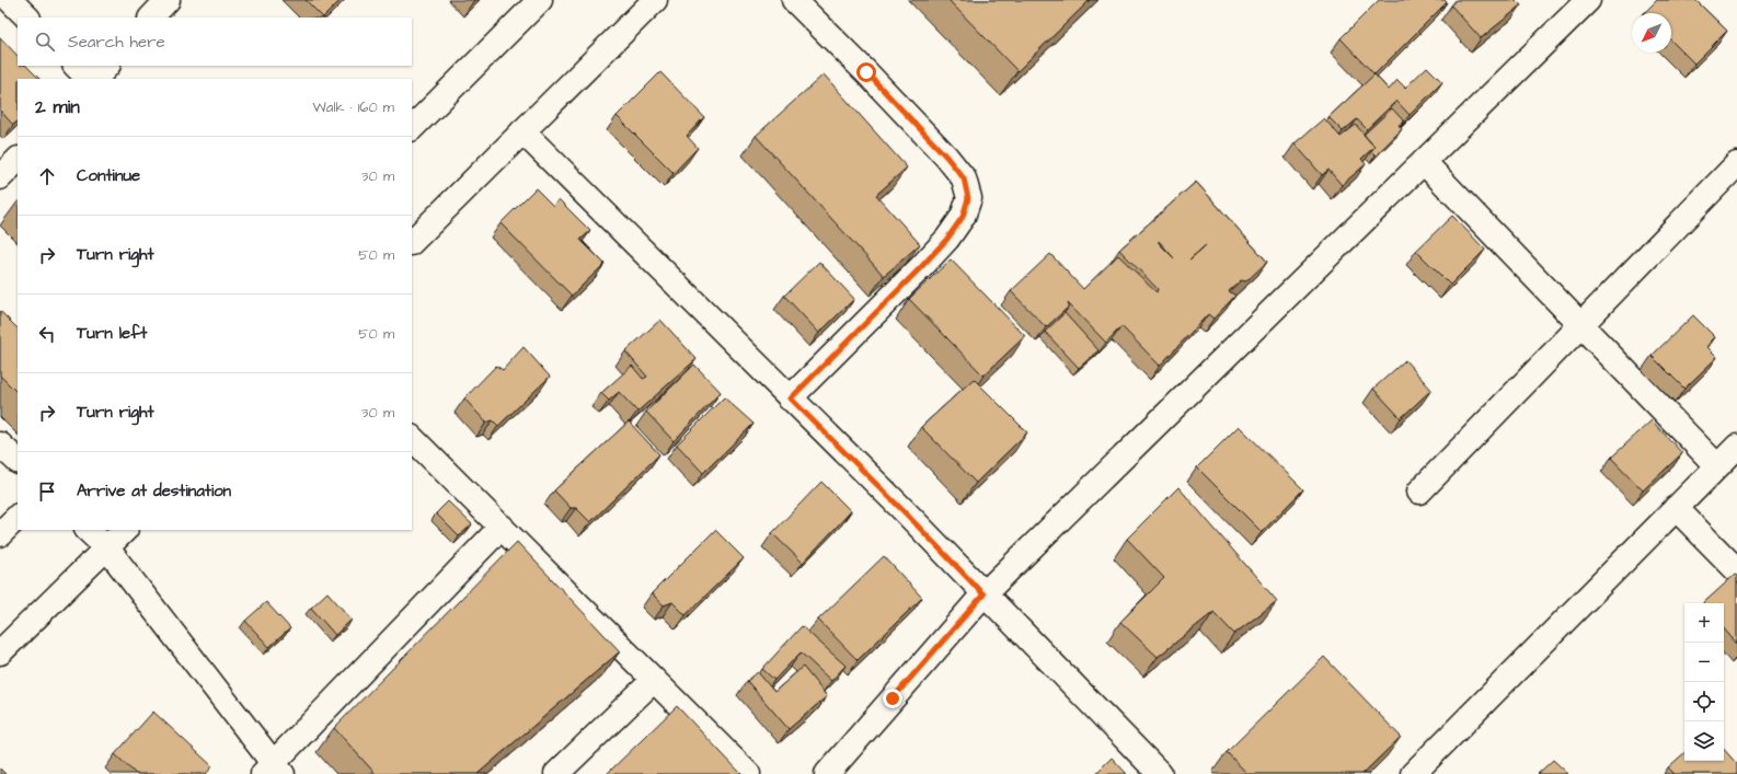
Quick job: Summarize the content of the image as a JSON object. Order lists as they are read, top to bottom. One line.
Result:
{"north":"bottom left","page":{"search":"Search here","heading":["2 min","Walk · 160 m"],"list":[["Continue","30 m"],["Turn right","50 m"],["Turn left","50 m"],["Turn right","30 m"],"Arrive at destination"],"map_buttons":["+","−"]}}
